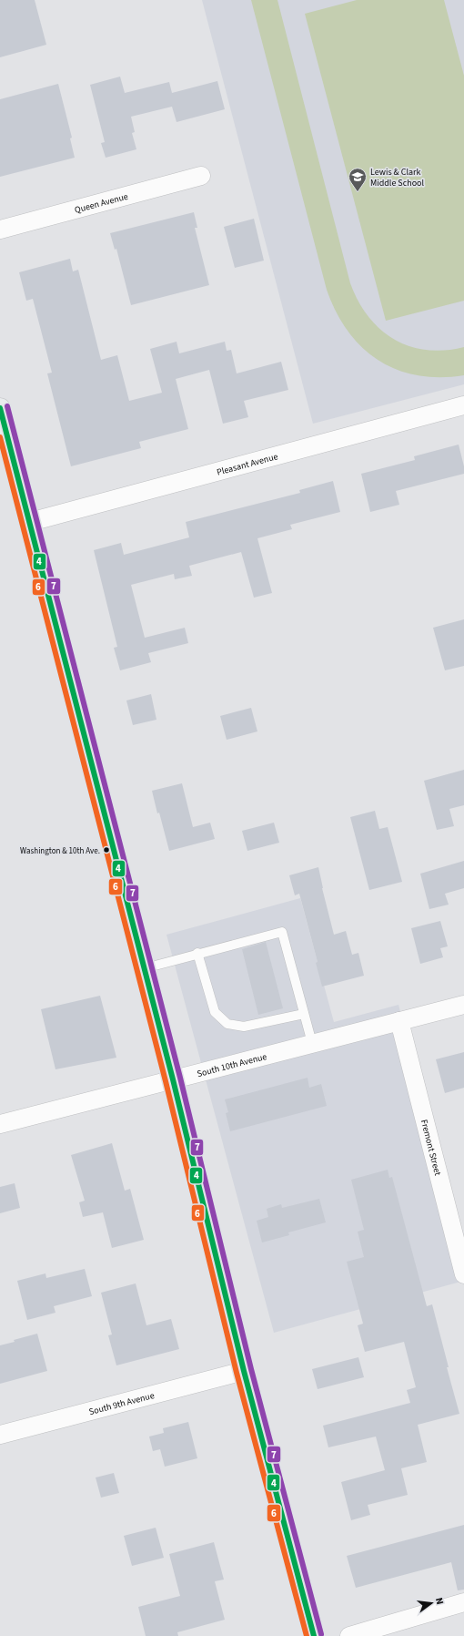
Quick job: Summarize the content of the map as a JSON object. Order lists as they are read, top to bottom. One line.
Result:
{"streets":{"street":["Queen Avenue","Pleasant Avenue","South 10th Avenue","Fremont Street","South 9th Avenue"]},"crossings":[["South 10th Avenue","Fremont Street"]],"places":{"school or university":["Lewis & Clark Middle School"],"other":["Washington & 10th Ave."]},"lines":["transit line 7","transit line 4","transit line 6"],"north":"right"}
